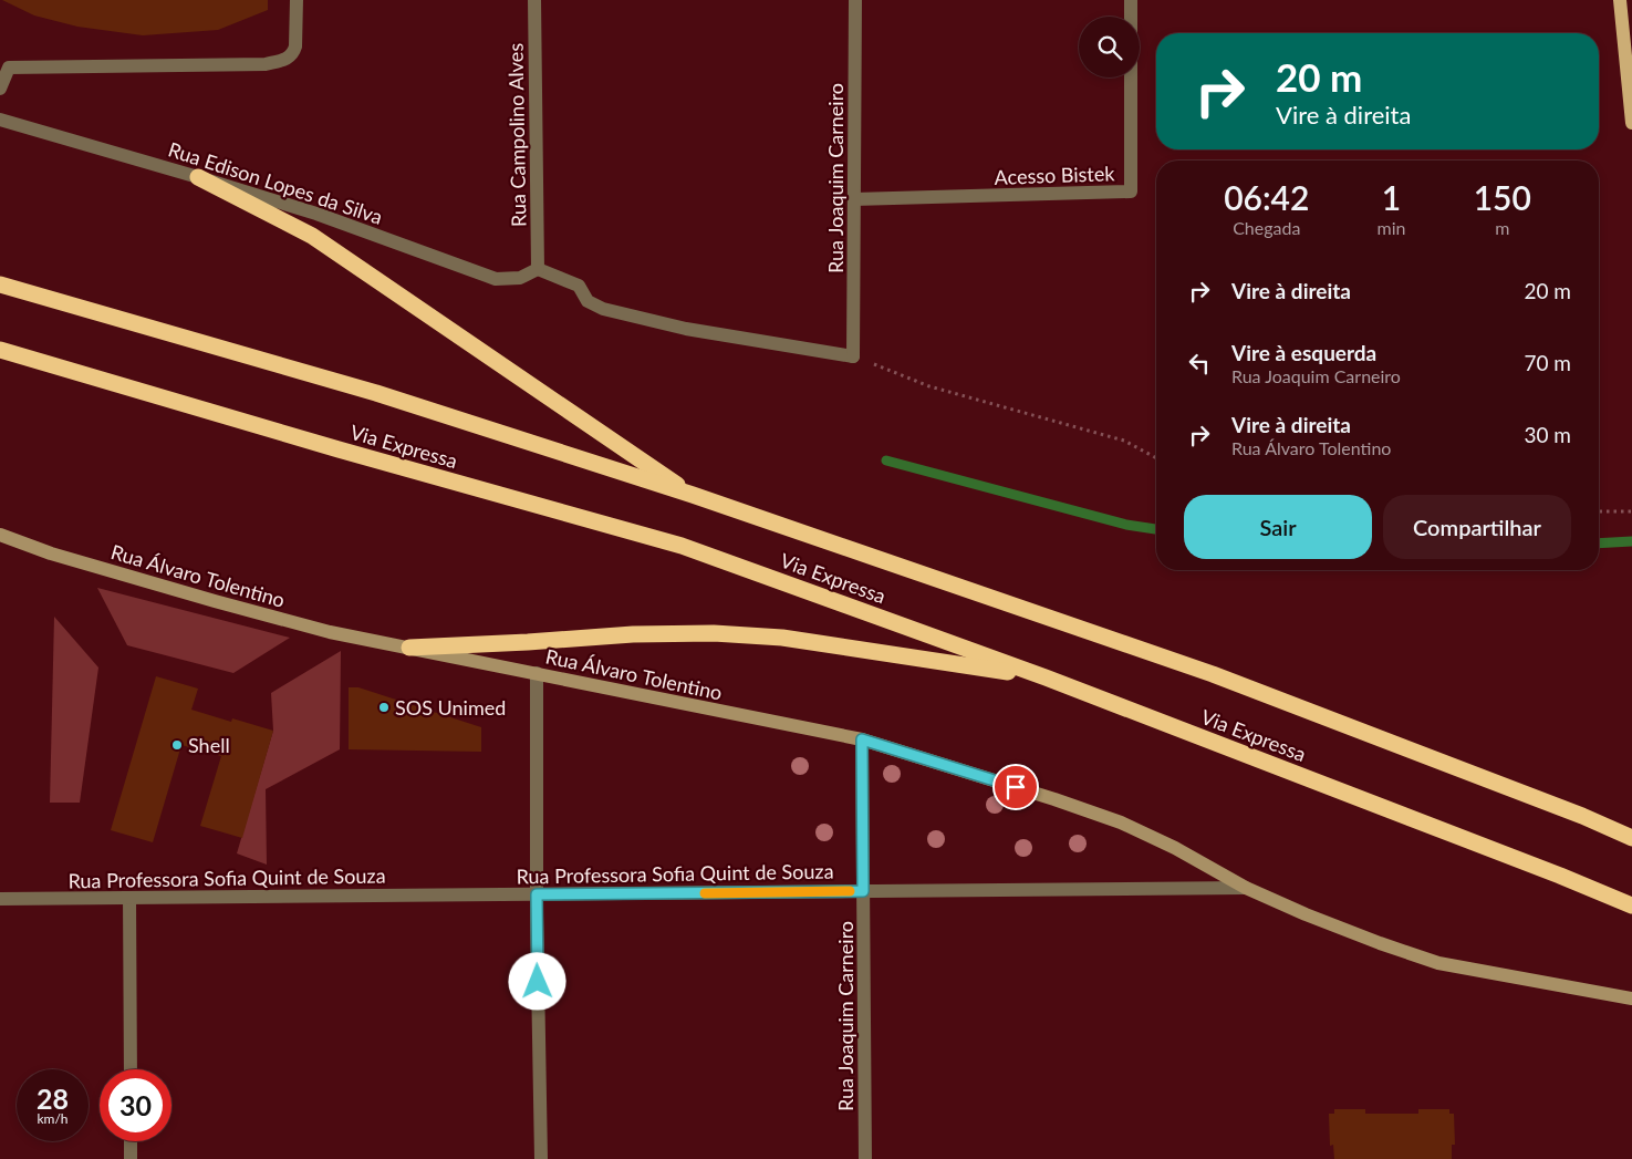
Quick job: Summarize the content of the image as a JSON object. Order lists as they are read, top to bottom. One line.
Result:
{"streets":{"highway":["Via Expressa"],"main road":["Rua Álvaro Tolentino","Rua Professora Sofia Quint de Souza"],"street":["Rua Campolino Alves","Acesso Bistek","Rua Joaquim Carneiro","Rua Edison Lopes da Silva"]},"crossings":[["Rua Campolino Alves","Rua Edison Lopes da Silva"],["Acesso Bistek","Rua Joaquim Carneiro"],["Rua Joaquim Carneiro","Rua Álvaro Tolentino"],["Rua Joaquim Carneiro","Rua Professora Sofia Quint de Souza"],["Rua Álvaro Tolentino","Rua Professora Sofia Quint de Souza"]],"places":["SOS Unimed","Shell"],"page":{"turn":["20 m","Vire à direita"],"eta":["06:42","Chegada","1","min","150","m"],"list":[{"name":"Vire à direita","value":"20 m"},{"name":"Vire à esquerda","note":"Rua Joaquim Carneiro","value":"70 m"},{"name":"Vire à direita","note":"Rua Álvaro Tolentino","value":"30 m"}],"buttons":["Sair","Compartilhar"],"speed":"28 km/h","limit":"30"}}
